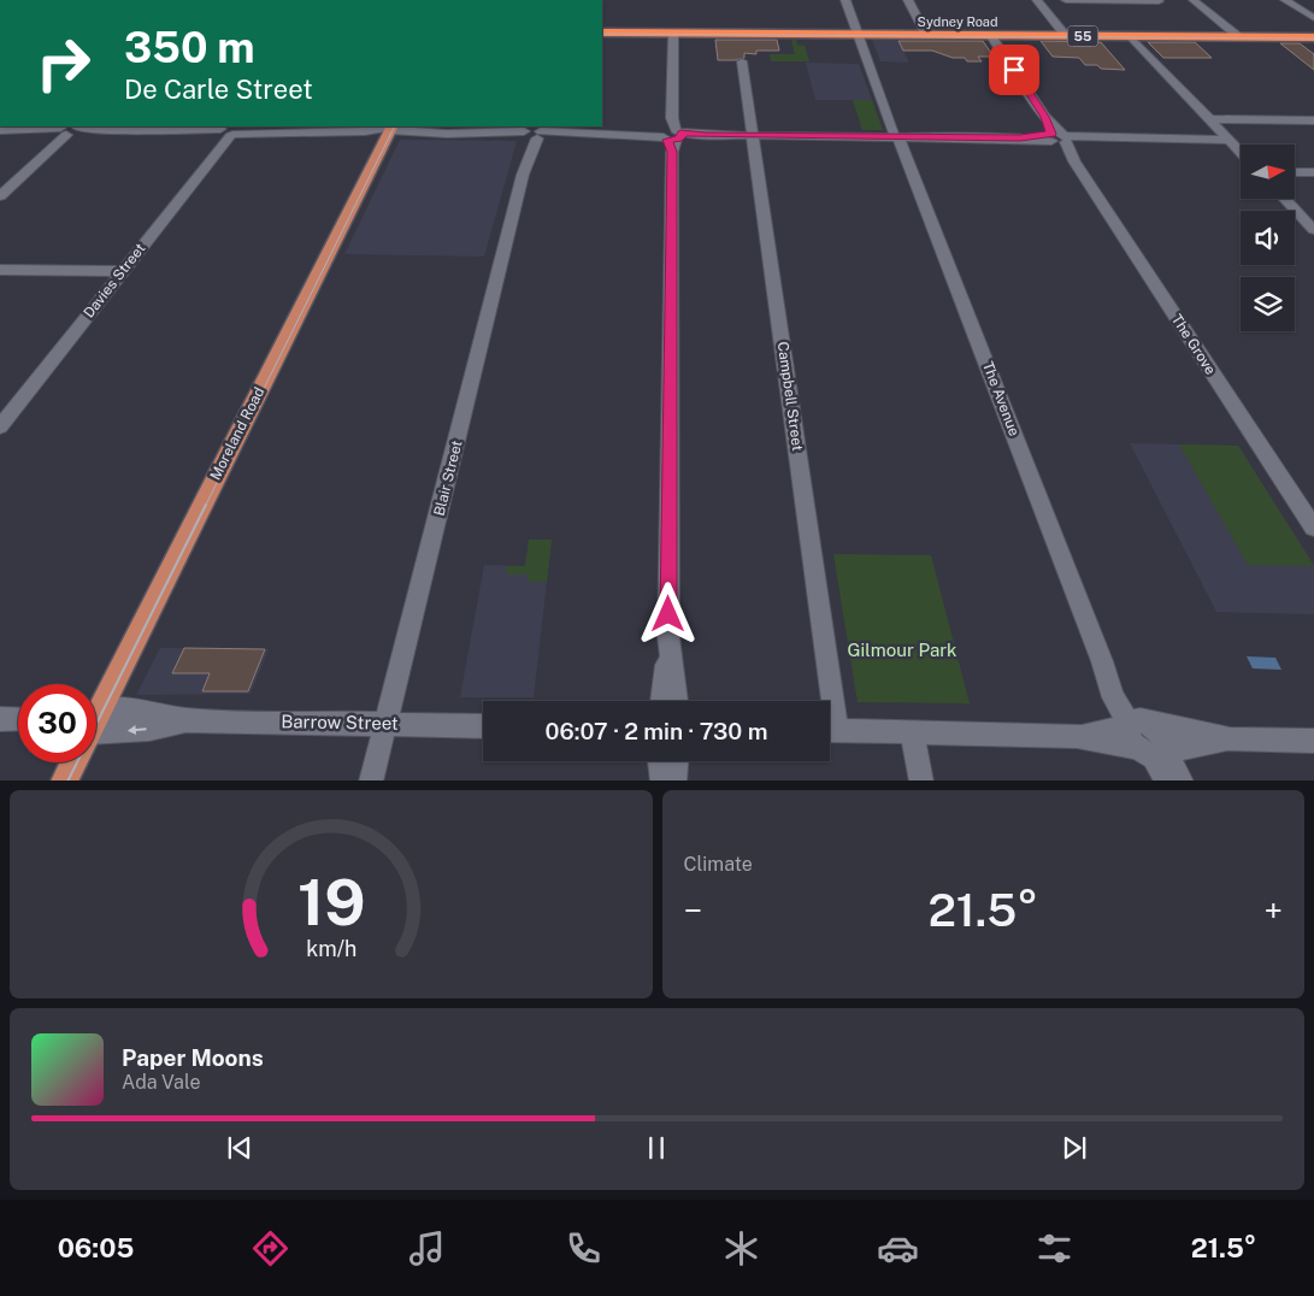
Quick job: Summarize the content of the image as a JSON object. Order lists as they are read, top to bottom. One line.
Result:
{"streets":{"highway":["Sydney Road","55"],"main road":["Moreland Road"],"street":["Davies Street","The Grove","Campbell Street","The Avenue","Blair Street","Barrow Street"]},"crossings":[["Sydney Road","The Grove"],["Sydney Road","The Avenue"],["Moreland Road","Barrow Street"],["Blair Street","Barrow Street"]],"parks":["Gilmour Park"],"north":"right","page":{"turn":["350 m","De Carle Street"],"limit":"30","trip":"06:07 · 2 min · 730 m","tile":"Climate","heat":["−","21.5°","+"],"song":["Paper Moons","Ada Vale"],"tabs":["06:05","21.5°"],"gauge":["19","km/h"]}}
